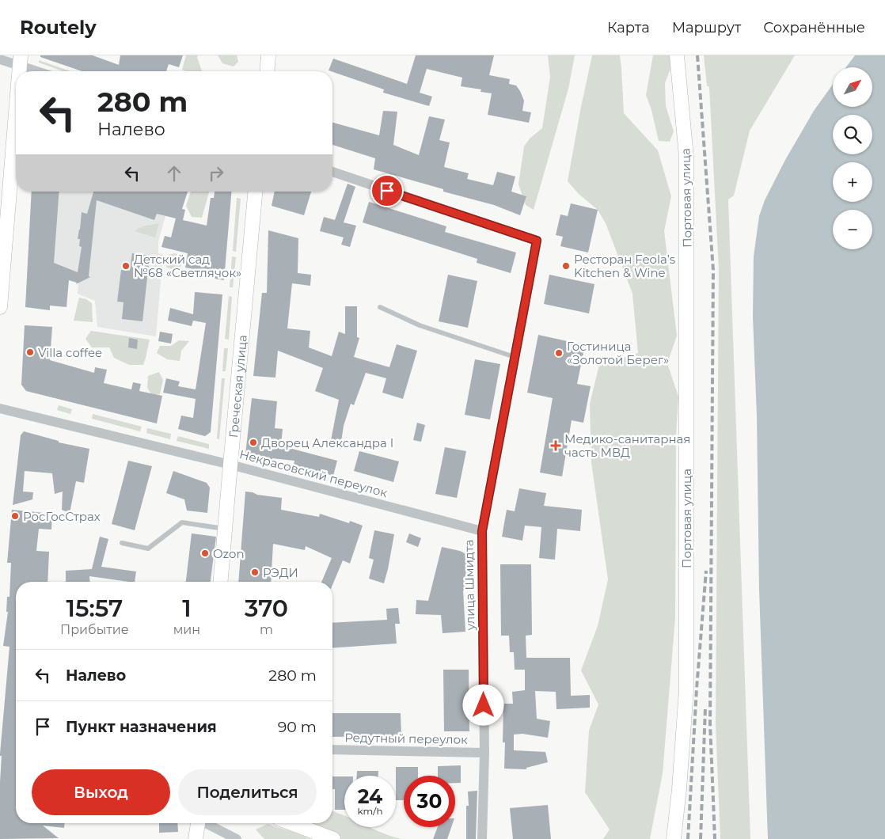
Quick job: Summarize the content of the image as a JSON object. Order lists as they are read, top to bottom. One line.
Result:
{"streets":{"street":["Портовая улица","Греческая улица","Некрасовский переулок","улица Шмидта","Редутный переулок"]},"crossings":[["Греческая улица","Некрасовский переулок"],["Некрасовский переулок","улица Шмидта"],["улица Шмидта","Редутный переулок"]],"places":{"other":["Детский сад №68 «Светлячок»","Ресторан Feola’s Kitchen & Wine","Villa coffee","Гостиница «Золотой Берег»","Дворец Александра I","РосГосСтрах","Ozon","РЭДИ"],"health":["Медико-санитарная часть МВД"]},"north":"top right","page":{"header":"Routely","nav":["Карта","Маршрут","Сохранённые"],"map_buttons":["+","−"],"turn":["280 m","Налево"],"eta":["15:57","Прибытие","1","мин","370","m"],"list":[{"name":"Налево","value":"280 m"},{"name":"Пункт назначения","value":"90 m"}],"buttons":["Выход","Поделиться"],"speed":"24 km/h","limit":"30"}}
